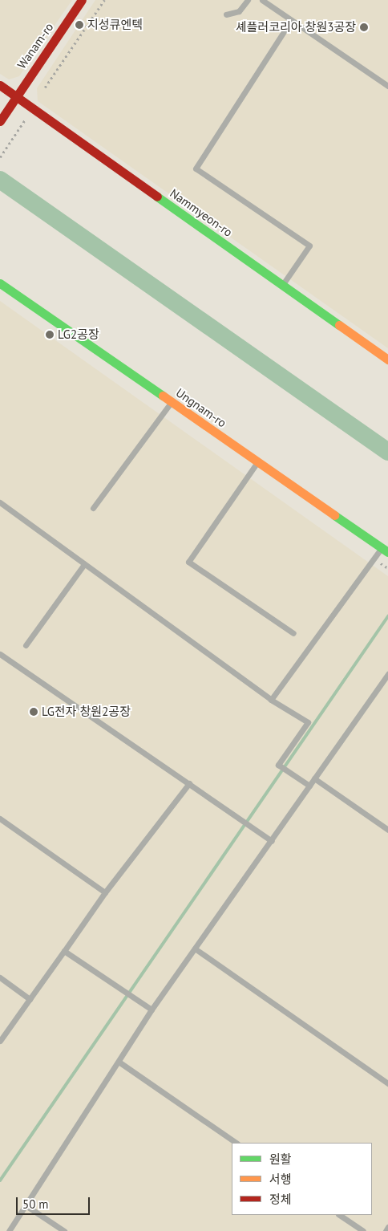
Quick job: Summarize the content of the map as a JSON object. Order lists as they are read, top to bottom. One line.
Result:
{"streets":{"street":["Wanam-ro","Nammyeon-ro","Ungnam-ro"]},"crossings":[["Wanam-ro","Nammyeon-ro"]],"places":["지성큐엔텍","셰플러코리아 창원3공장","LG2공장","LG전자 창원2공장"],"legend":["원활","서행","정체"],"scale_bar":"50 m"}
